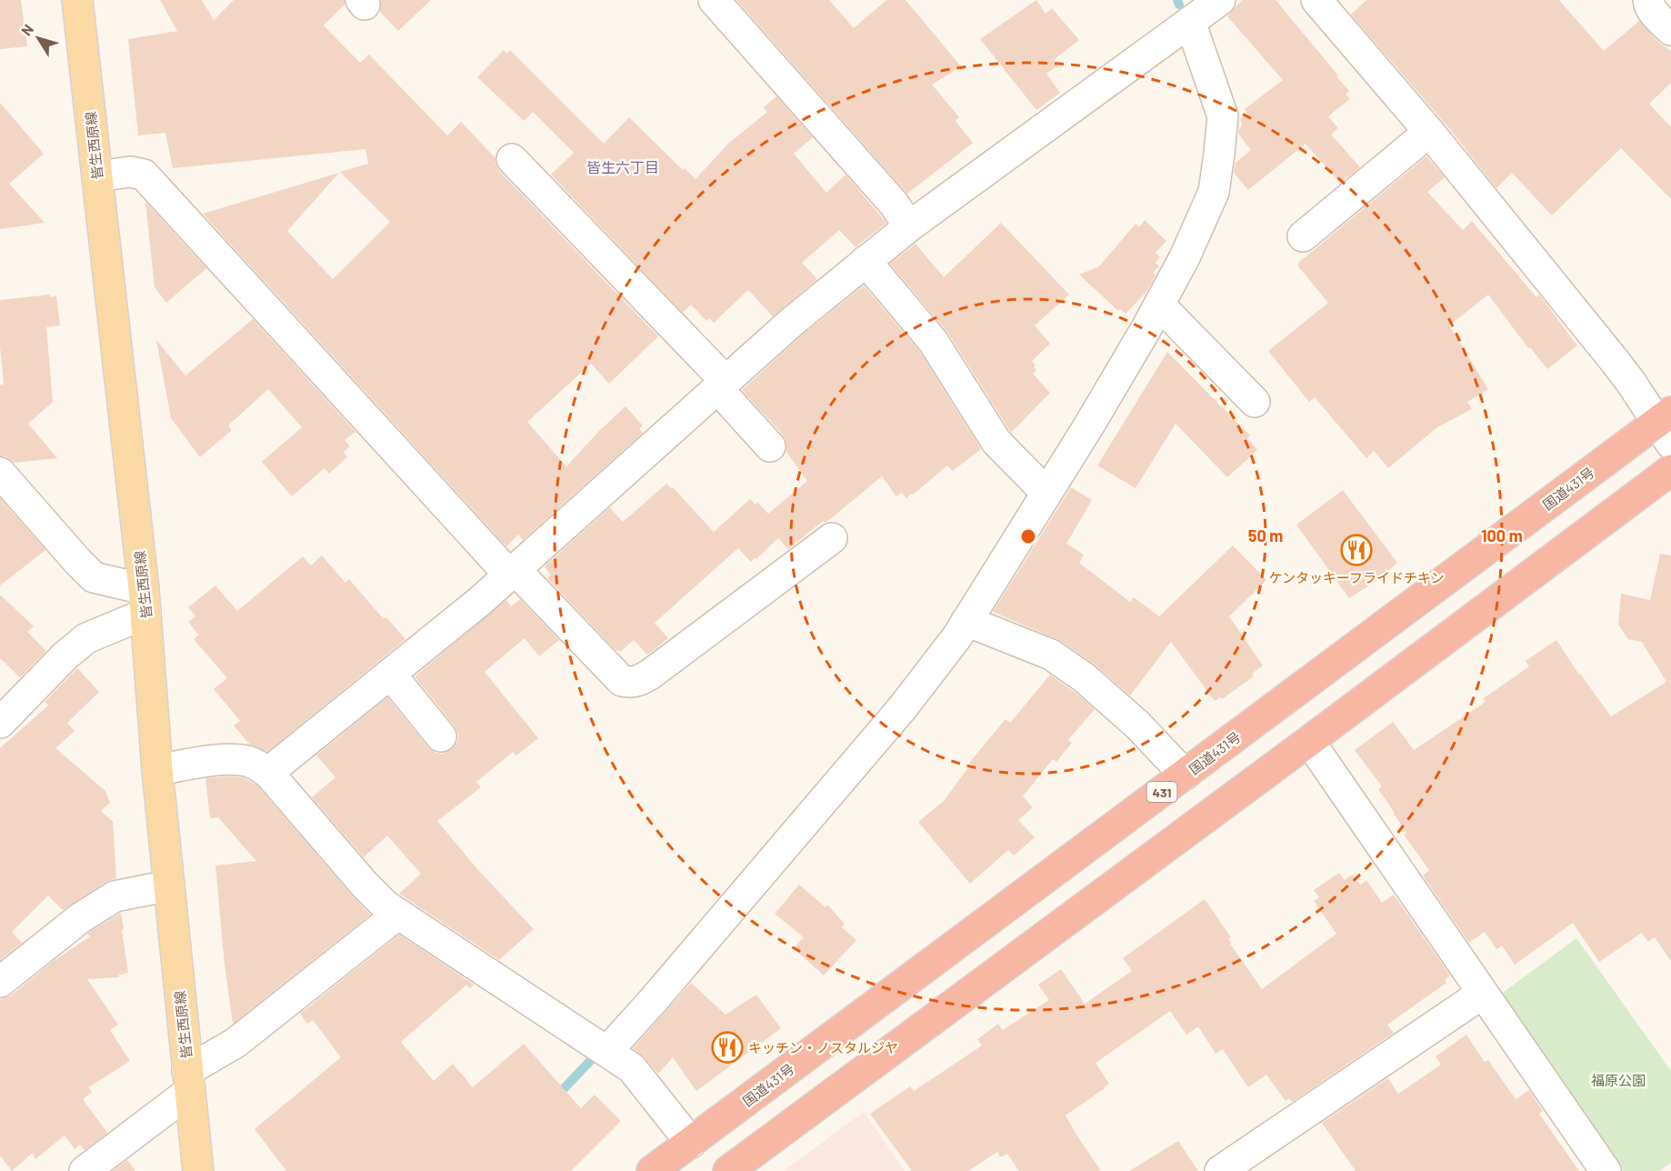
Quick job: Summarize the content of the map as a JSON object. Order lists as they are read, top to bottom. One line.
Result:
{"streets":{"highway":["国道431号","431"],"main road":["皆生西原線"]},"districts":["皆生六丁目"],"parks":["福原公園"],"places":{"restaurant":["ケンタッキーフライドチキン","キッチン・ノスタルジヤ"]},"north":"top left","rings":["50 m","100 m"]}
